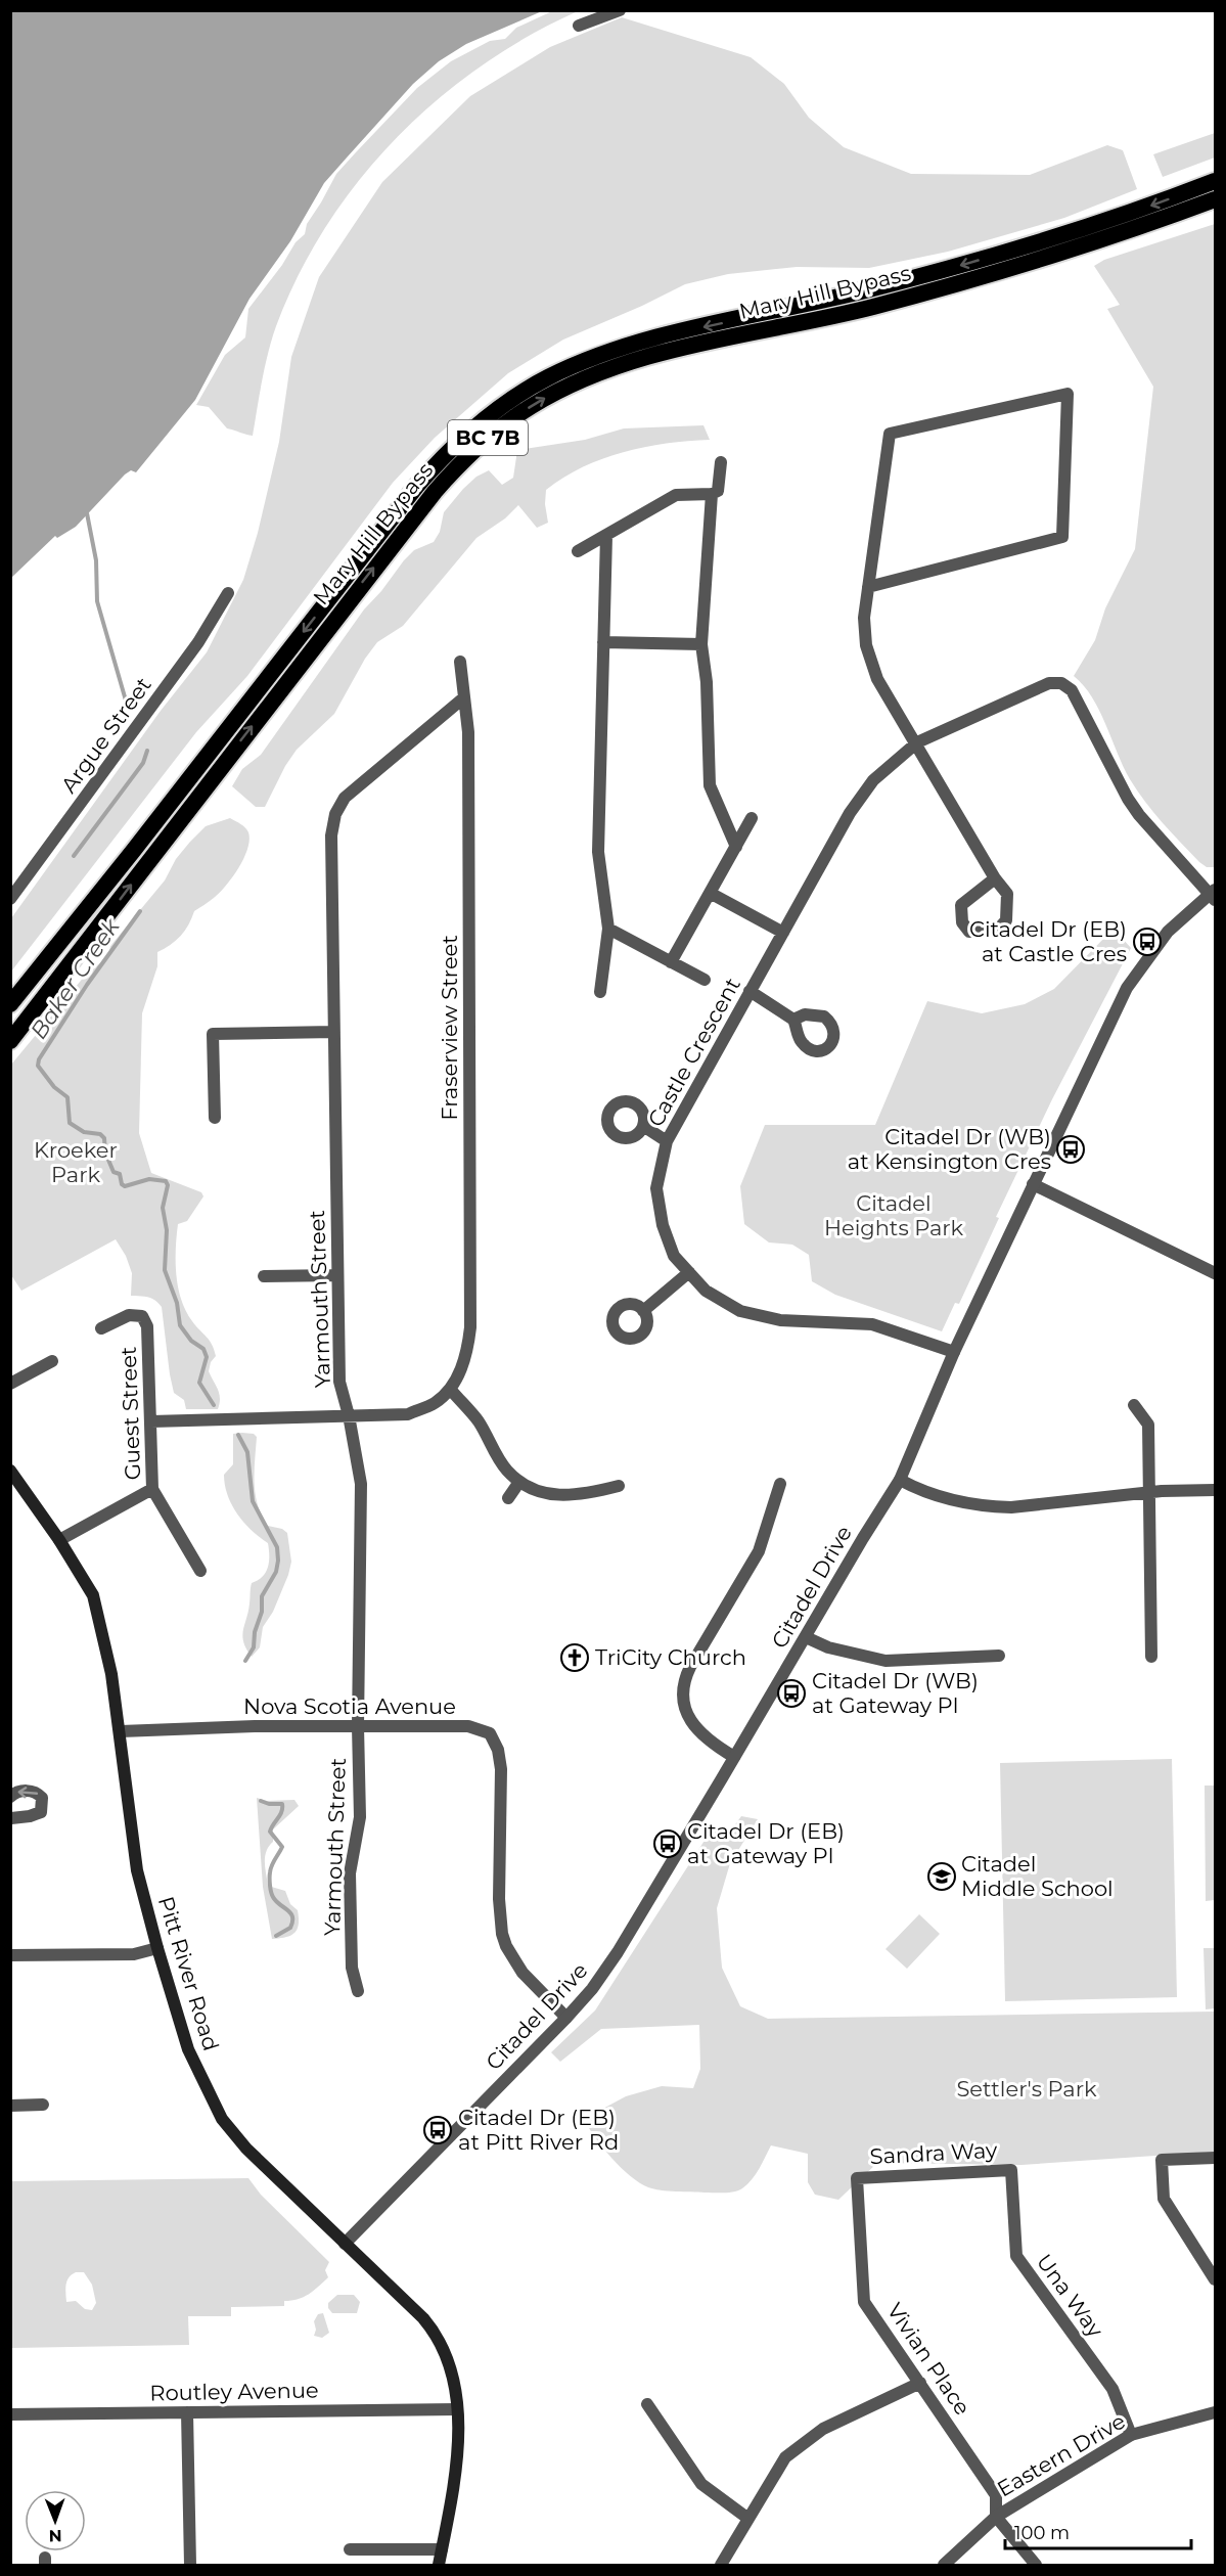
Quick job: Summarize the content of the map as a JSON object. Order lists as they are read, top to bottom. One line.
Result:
{"streets":{"highway":["Mary Hill Bypass","BC 7B"],"main road":["Pitt River Road"],"street":["Argue Street","Fraserview Street","Castle Crescent","Yarmouth Street","Guest Street","Citadel Drive","Nova Scotia Avenue","Sandra Way","Una Way","Vivian Place","Routley Avenue","Eastern Drive"]},"crossings":[["Fraserview Street","Yarmouth Street"],["Castle Crescent","Citadel Drive"],["Yarmouth Street","Nova Scotia Avenue"],["Citadel Drive","Nova Scotia Avenue"],["Citadel Drive","Pitt River Road"],["Nova Scotia Avenue","Pitt River Road"],["Pitt River Road","Routley Avenue"],["Sandra Way","Una Way"],["Sandra Way","Vivian Place"],["Una Way","Eastern Drive"],["Vivian Place","Eastern Drive"]],"water":["Baker Creek"],"parks":["Kroeker Park","Citadel Heights Park","Settler's Park"],"places":{"bus stop":["Citadel Dr (EB) at Castle Cres","Citadel Dr (WB) at Kensington Cres","Citadel Dr (WB) at Gateway Pl","Citadel Dr (EB) at Gateway Pl","Citadel Dr (EB) at Pitt River Rd"],"church":["TriCity Church"],"school or university":["Citadel Middle School"]},"scale_bar":"100 m","north":"bottom"}
